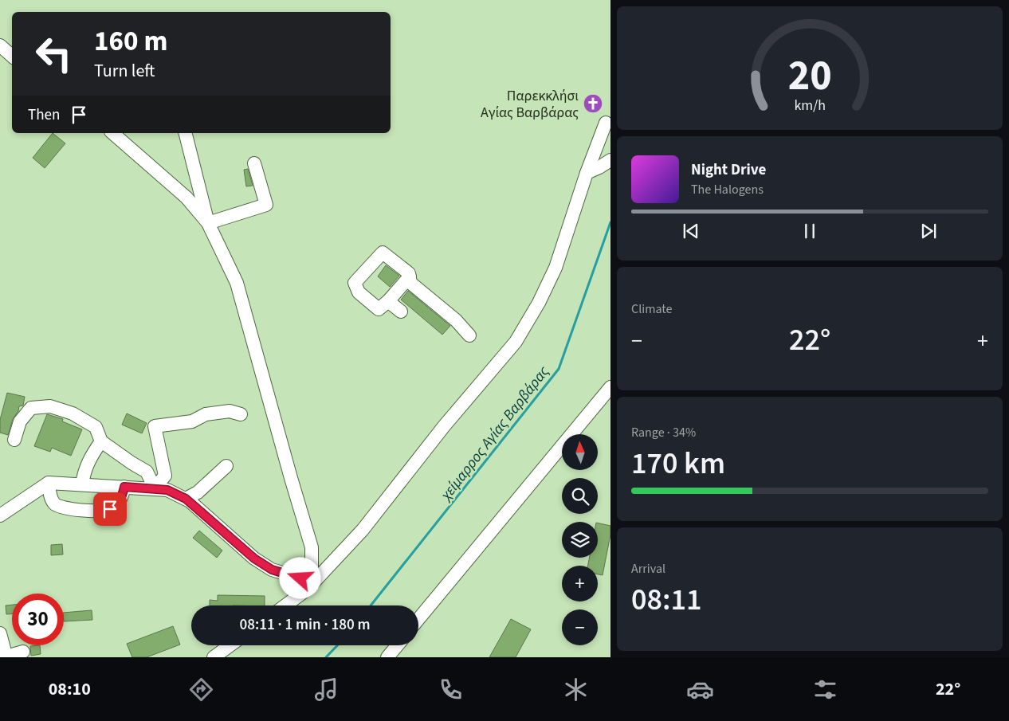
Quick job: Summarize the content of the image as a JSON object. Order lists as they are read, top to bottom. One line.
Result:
{"water":["χείμαρρος Αγίας Βαρβάρας"],"places":{"church":["Παρεκκλήσι Αγίας Βαρβάρας"]},"north":"top","page":{"turn":["160 m","Turn left"],"then":"Then","song":["Night Drive","The Halogens"],"tile":["Climate",["Range · 34%","170 km"],["Arrival","08:11"]],"heat":["−","22°","+"],"map_buttons":["+","−"],"limit":"30","trip":"08:11 · 1 min · 180 m","tabs":["08:10","22°"],"gauge":["20","km/h"]}}
